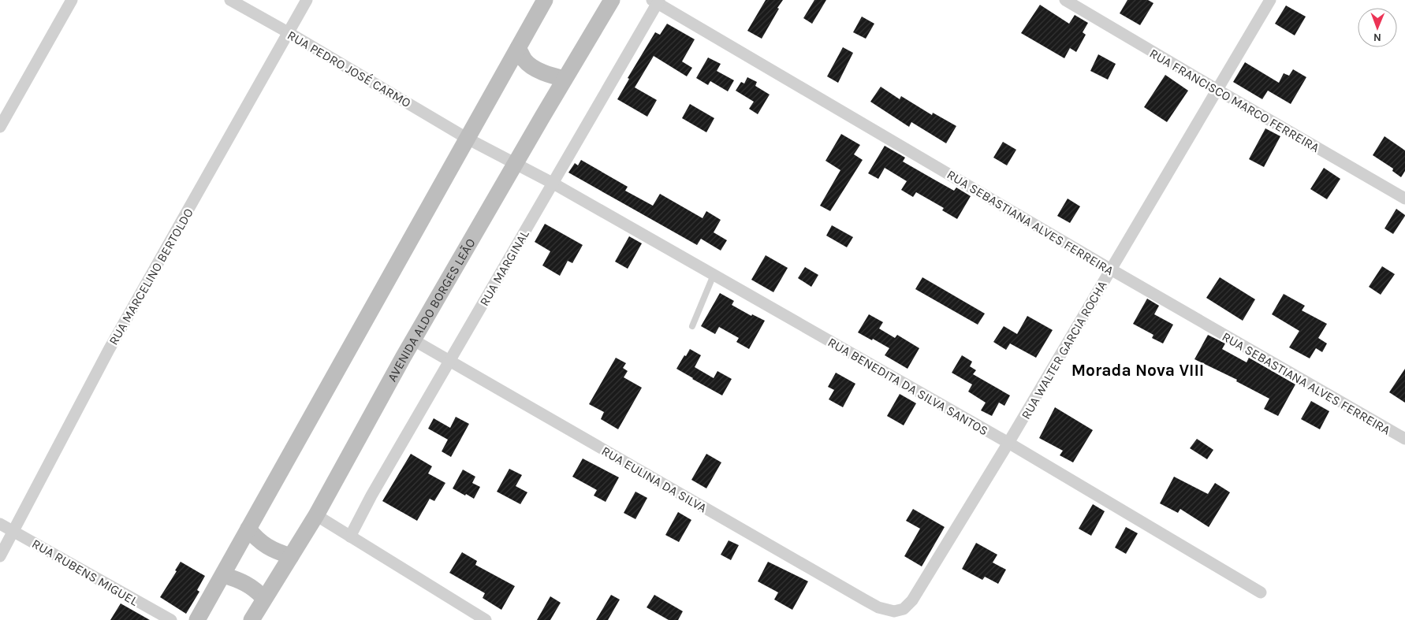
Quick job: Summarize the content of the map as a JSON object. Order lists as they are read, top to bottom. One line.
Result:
{"streets":{"street":["RUA PEDRO JOSÉ CARMO","RUA FRANCISCO MARCO FERREIRA","RUA SEBASTIANA ALVES FERREIRA","RUA MARGINAL","RUA MARCELINO BERTOLDO","AVENIDA ALDO BORGES LEÃO","RUA WALTER GARCIA ROCHA","RUA BENEDITA DA SILVA SANTOS","RUA EULINA DA SILVA","RUA RUBENS MIGUEL"]},"crossings":[["RUA PEDRO JOSÉ CARMO","RUA MARCELINO BERTOLDO"],["RUA PEDRO JOSÉ CARMO","AVENIDA ALDO BORGES LEÃO"],["RUA PEDRO JOSÉ CARMO","RUA BENEDITA DA SILVA SANTOS"],["RUA FRANCISCO MARCO FERREIRA","RUA WALTER GARCIA ROCHA"],["RUA SEBASTIANA ALVES FERREIRA","RUA MARGINAL"],["RUA SEBASTIANA ALVES FERREIRA","RUA WALTER GARCIA ROCHA"],["RUA MARGINAL","RUA BENEDITA DA SILVA SANTOS"],["RUA MARGINAL","RUA EULINA DA SILVA"],["RUA MARCELINO BERTOLDO","RUA RUBENS MIGUEL"],["AVENIDA ALDO BORGES LEÃO","RUA BENEDITA DA SILVA SANTOS"],["AVENIDA ALDO BORGES LEÃO","RUA EULINA DA SILVA"],["RUA WALTER GARCIA ROCHA","RUA BENEDITA DA SILVA SANTOS"],["RUA WALTER GARCIA ROCHA","RUA EULINA DA SILVA"]],"districts":["Morada Nova VIII"],"north":"bottom"}
